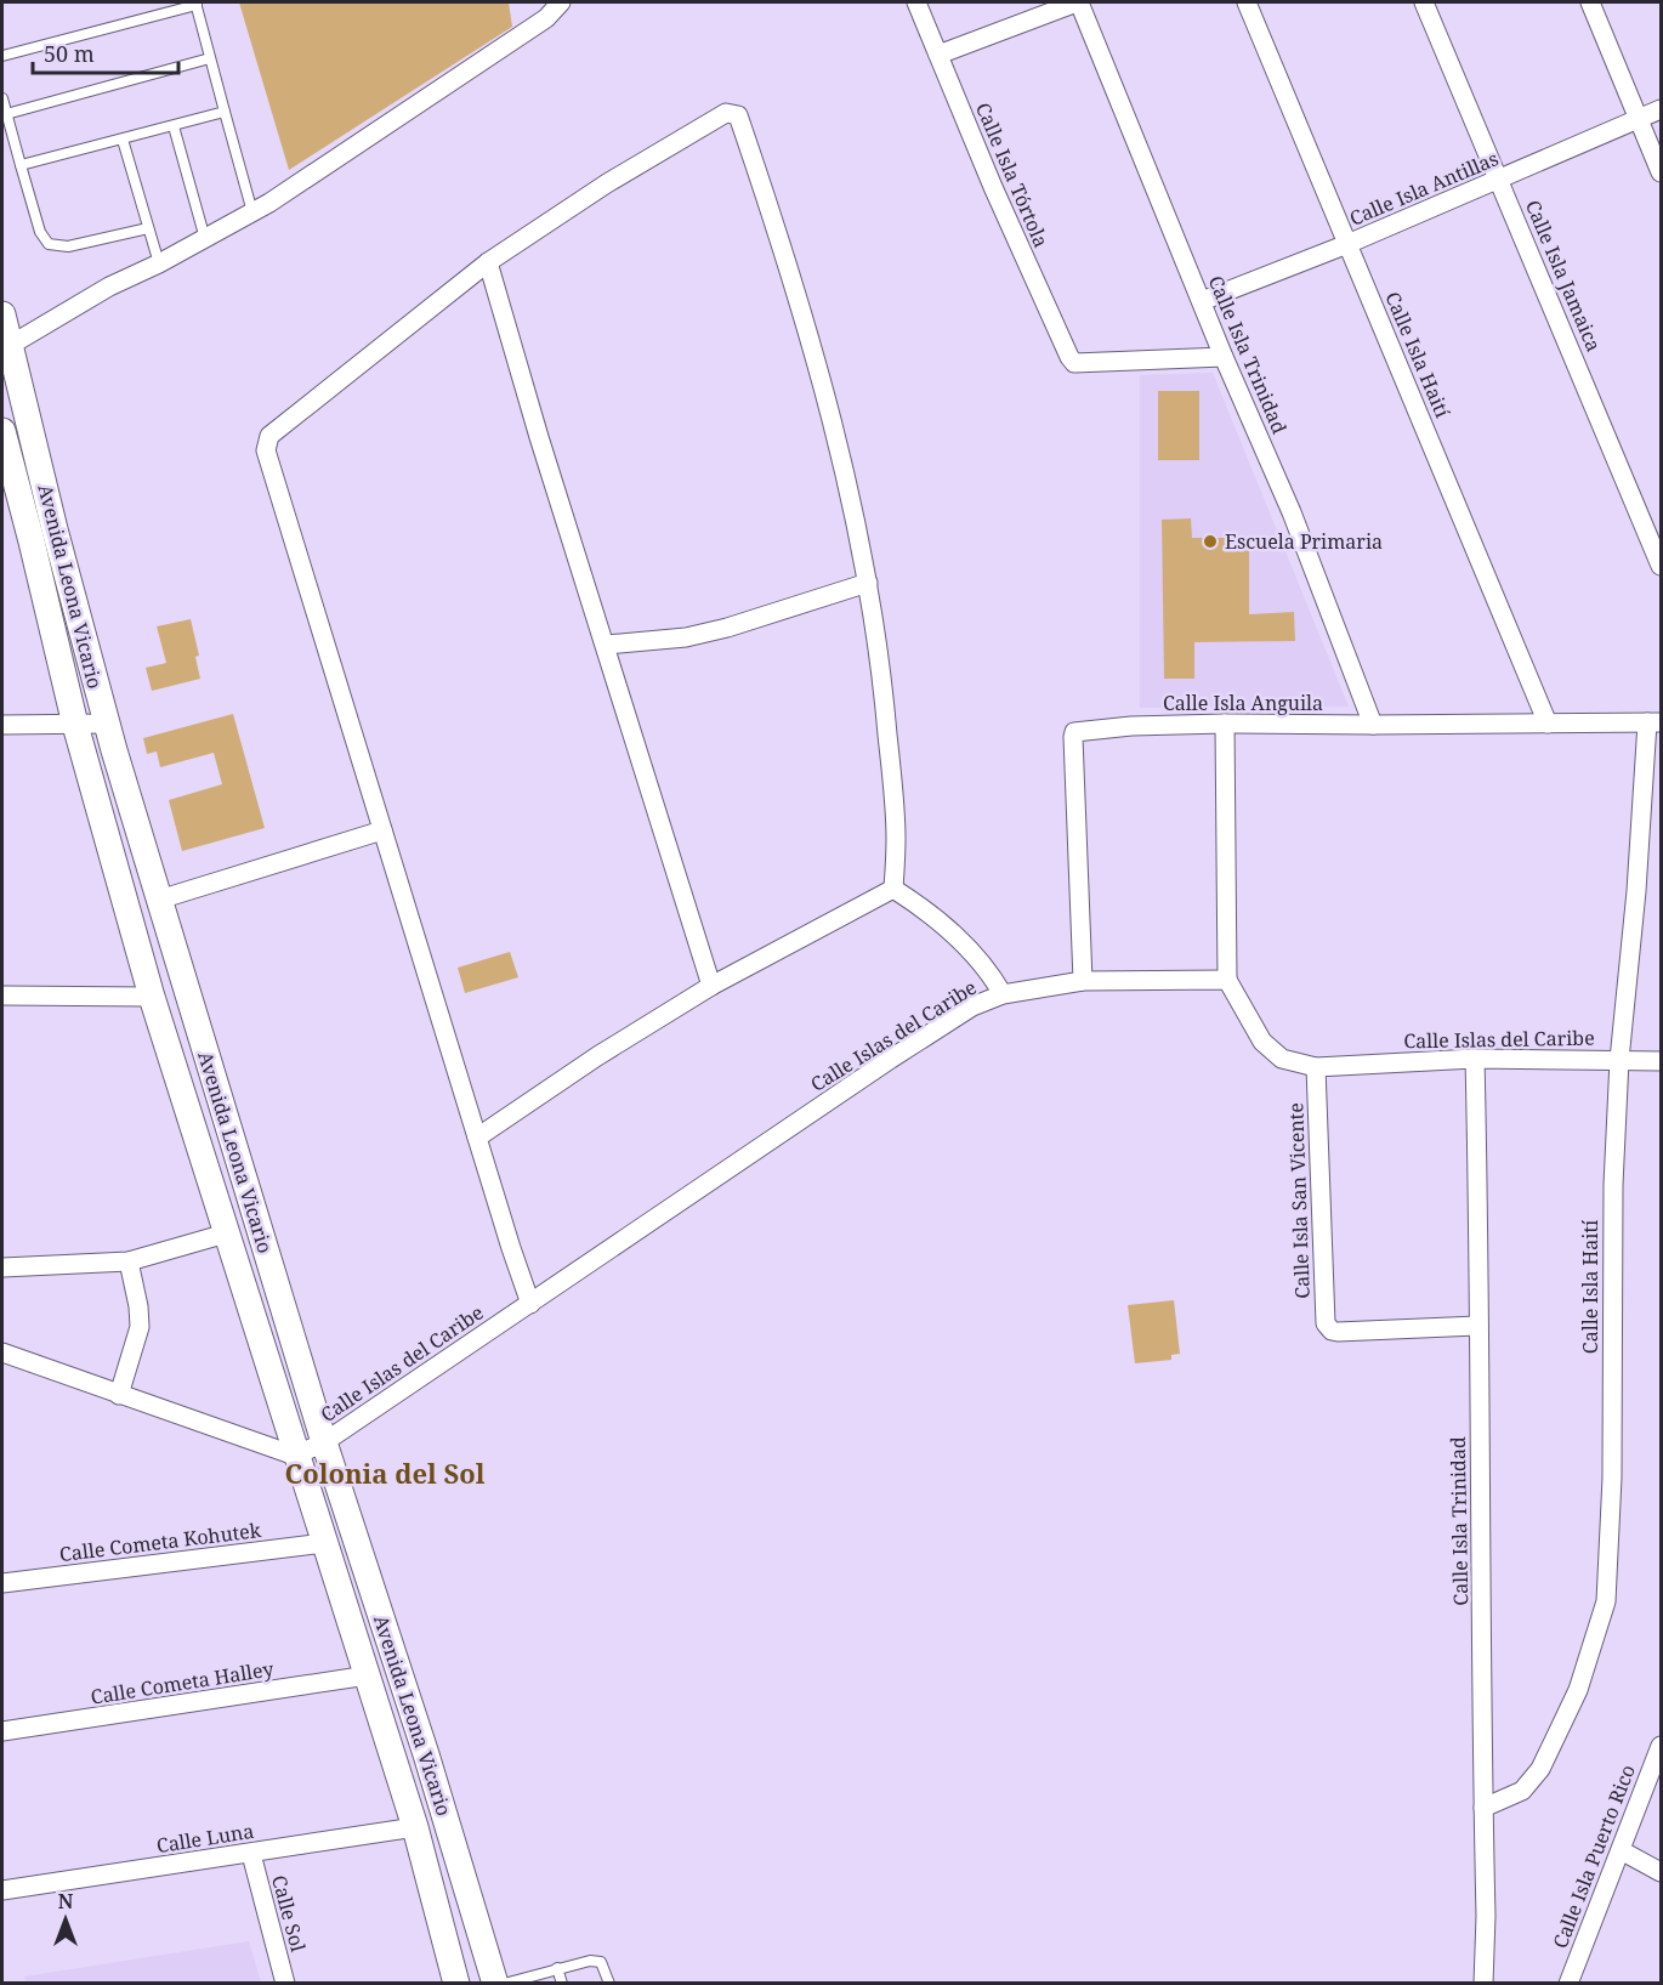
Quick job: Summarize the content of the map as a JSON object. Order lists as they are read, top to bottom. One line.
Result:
{"streets":{"street":["Calle Isla Tórtola","Calle Isla Antillas","Calle Isla Jamaica","Calle Isla Trinidad","Calle Isla Haití","Avenida Leona Vicario","Calle Isla Anguila","Calle Islas del Caribe","Calle Isla San Vicente","Calle Cometa Kohutek","Calle Cometa Halley","Calle Luna","Calle Isla Puerto Rico","Calle Sol"]},"crossings":[["Calle Isla Tórtola","Calle Isla Trinidad"],["Calle Isla Antillas","Calle Isla Jamaica"],["Calle Isla Antillas","Calle Isla Trinidad"],["Calle Isla Antillas","Calle Isla Haití"],["Calle Isla Trinidad","Calle Isla Haití"],["Calle Isla Trinidad","Calle Isla Anguila"],["Calle Isla Trinidad","Calle Islas del Caribe"],["Calle Isla Trinidad","Calle Isla San Vicente"],["Calle Isla Haití","Calle Isla Anguila"],["Calle Isla Haití","Calle Islas del Caribe"],["Avenida Leona Vicario","Calle Islas del Caribe"],["Avenida Leona Vicario","Calle Cometa Kohutek"],["Avenida Leona Vicario","Calle Cometa Halley"],["Avenida Leona Vicario","Calle Luna"],["Calle Isla Anguila","Calle Islas del Caribe"],["Calle Islas del Caribe","Calle Isla San Vicente"],["Calle Luna","Calle Sol"]],"districts":["Colonia del Sol"],"places":["Escuela Primaria"],"scale_bar":"50 m","north":"top"}
